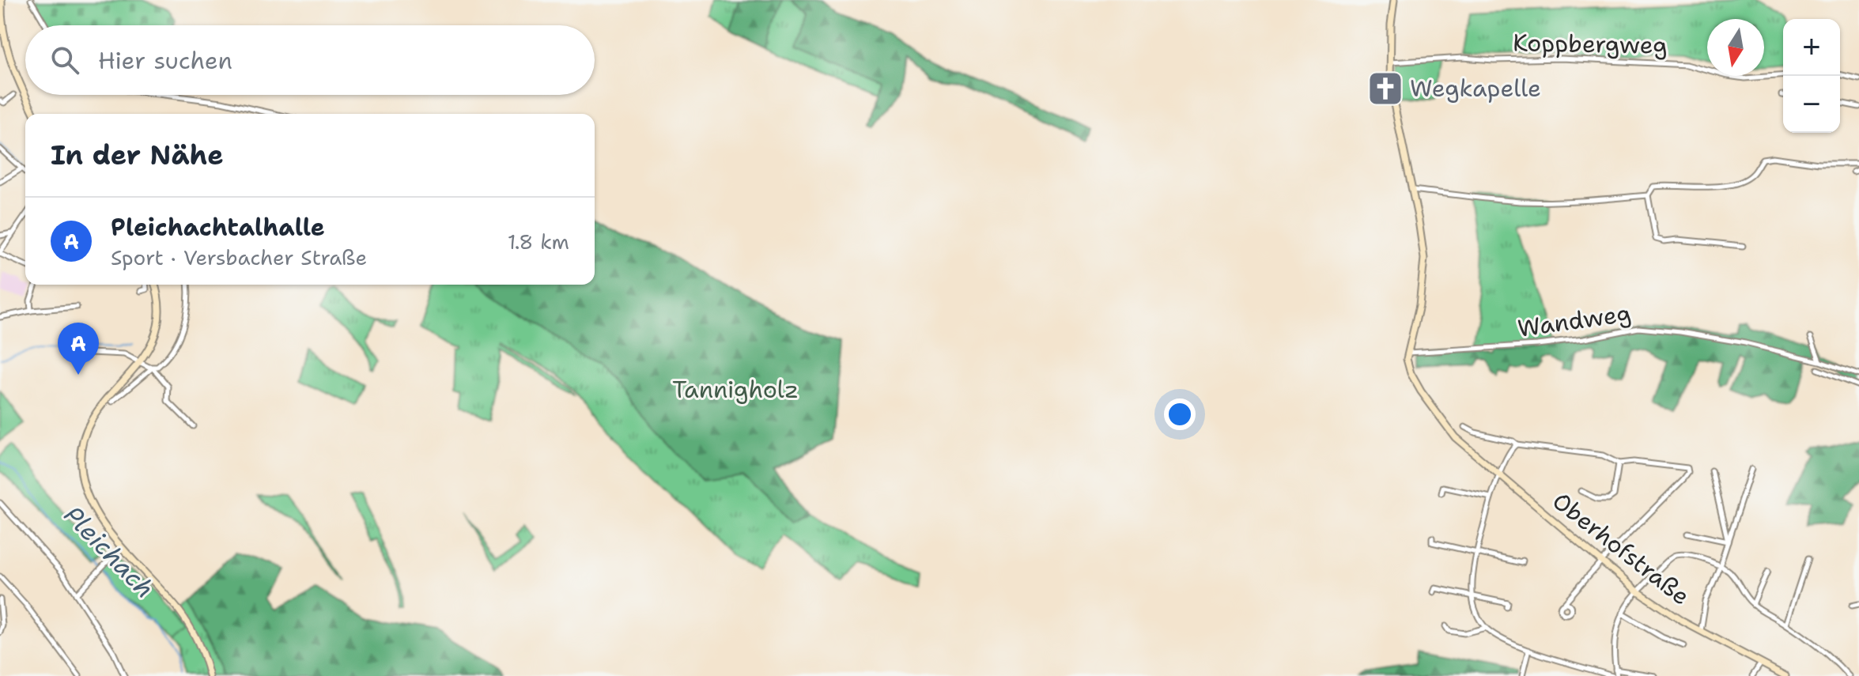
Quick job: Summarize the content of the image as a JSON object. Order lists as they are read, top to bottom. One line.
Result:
{"streets":{"street":["Koppbergweg","Wandweg","Oberhofstraße"]},"crossings":[["Wandweg","Oberhofstraße"]],"water":["Pleichach"],"parks":["Tannigholz"],"places":{"church":["Wegkapelle"]},"north":"bottom","page":{"map_buttons":["+","−"],"search":"Hier suchen","heading":"In der Nähe","list":[{"mark":"A","name":"Pleichachtalhalle","note":"Sport · Versbacher Straße","value":"1.8 km"}],"pins":"A"}}
